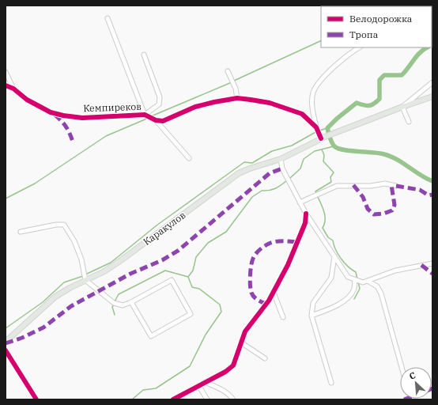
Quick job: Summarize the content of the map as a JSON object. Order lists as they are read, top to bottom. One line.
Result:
{"streets":{"main road":["Каракулов"],"street":["Кемпиреков"]},"legend":["Велодорожка","Тропа"],"north":"top left"}
